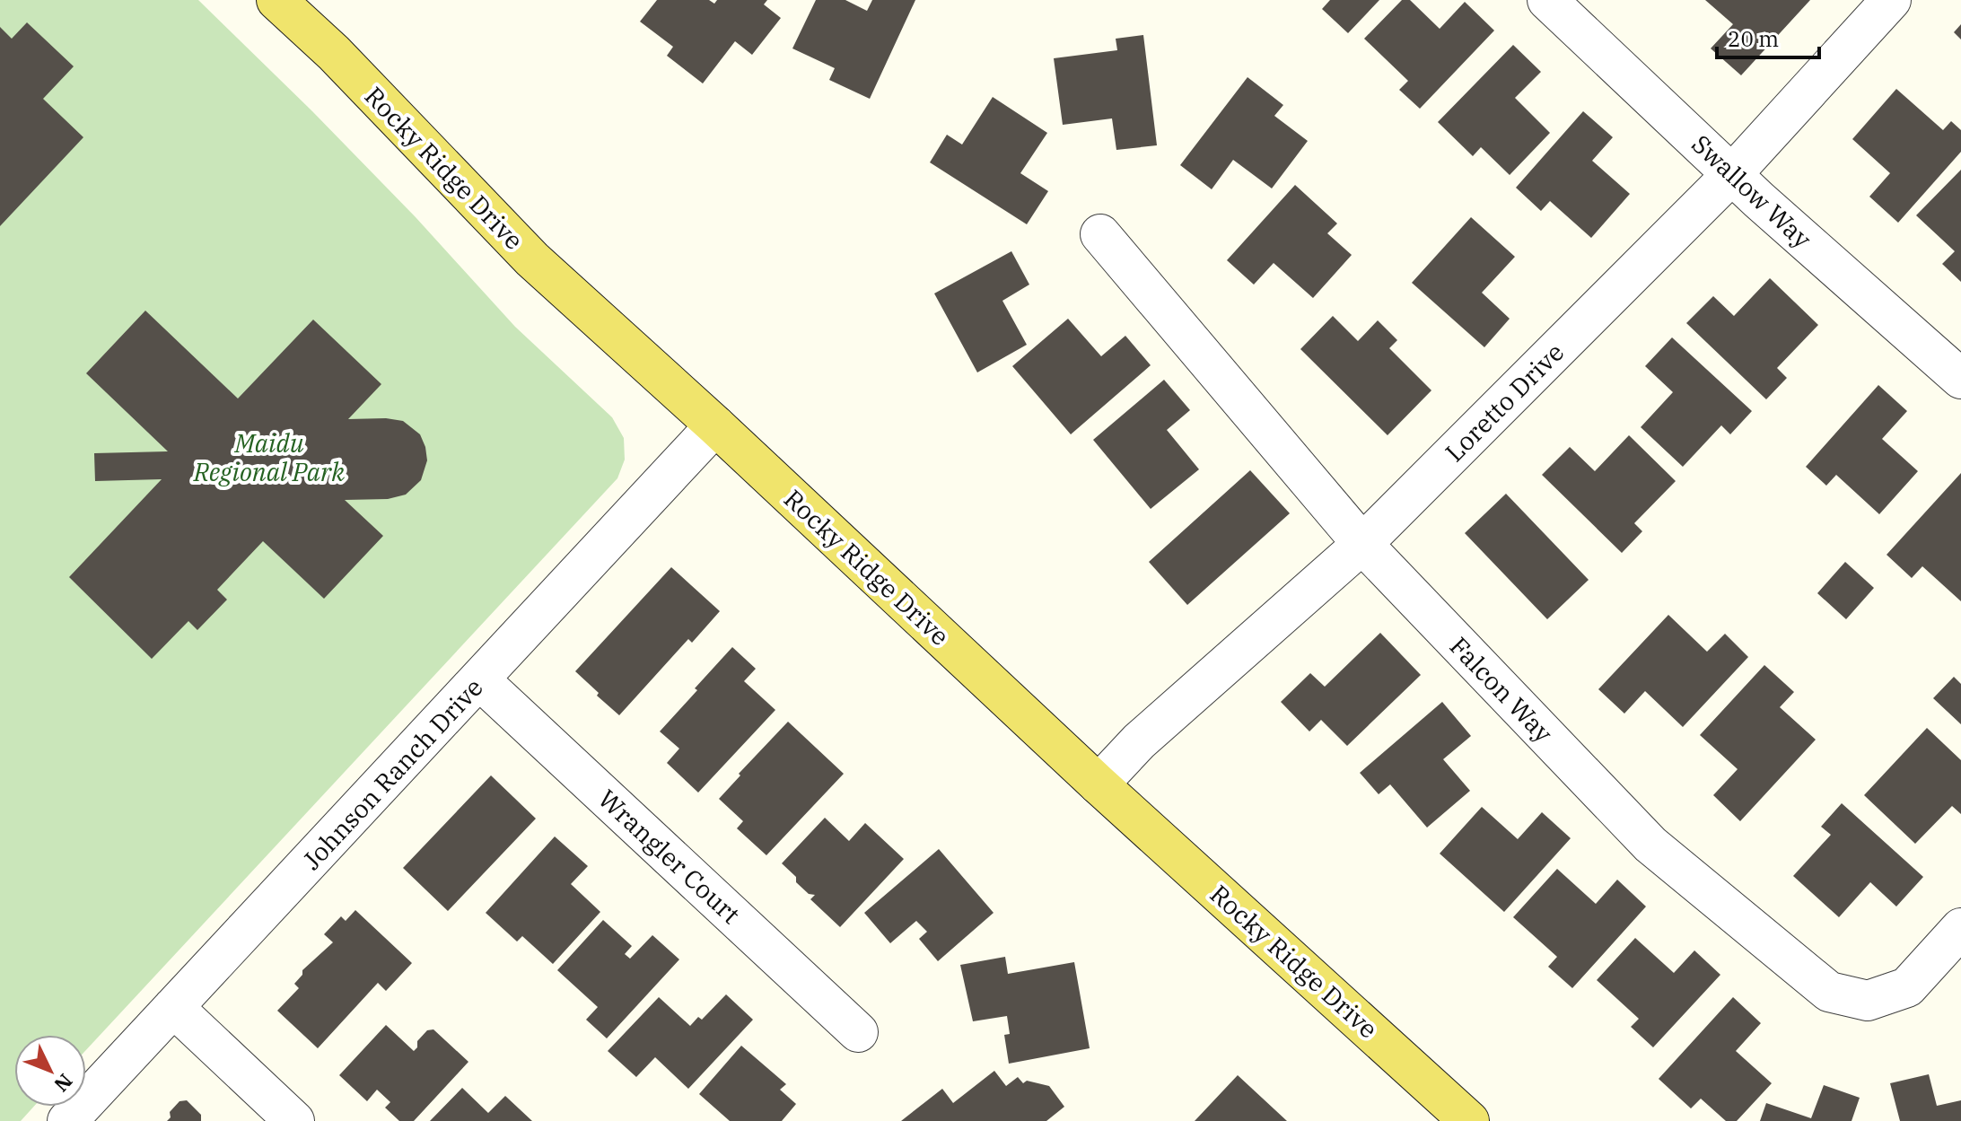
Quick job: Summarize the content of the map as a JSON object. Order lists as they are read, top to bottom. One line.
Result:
{"streets":{"main road":["Rocky Ridge Drive"],"street":["Swallow Way","Loretto Drive","Falcon Way","Johnson Ranch Drive","Wrangler Court"]},"crossings":[["Rocky Ridge Drive","Loretto Drive"],["Rocky Ridge Drive","Johnson Ranch Drive"],["Swallow Way","Loretto Drive"],["Loretto Drive","Falcon Way"],["Johnson Ranch Drive","Wrangler Court"]],"parks":["Maidu Regional Park"],"scale_bar":"20 m","north":"bottom right"}
